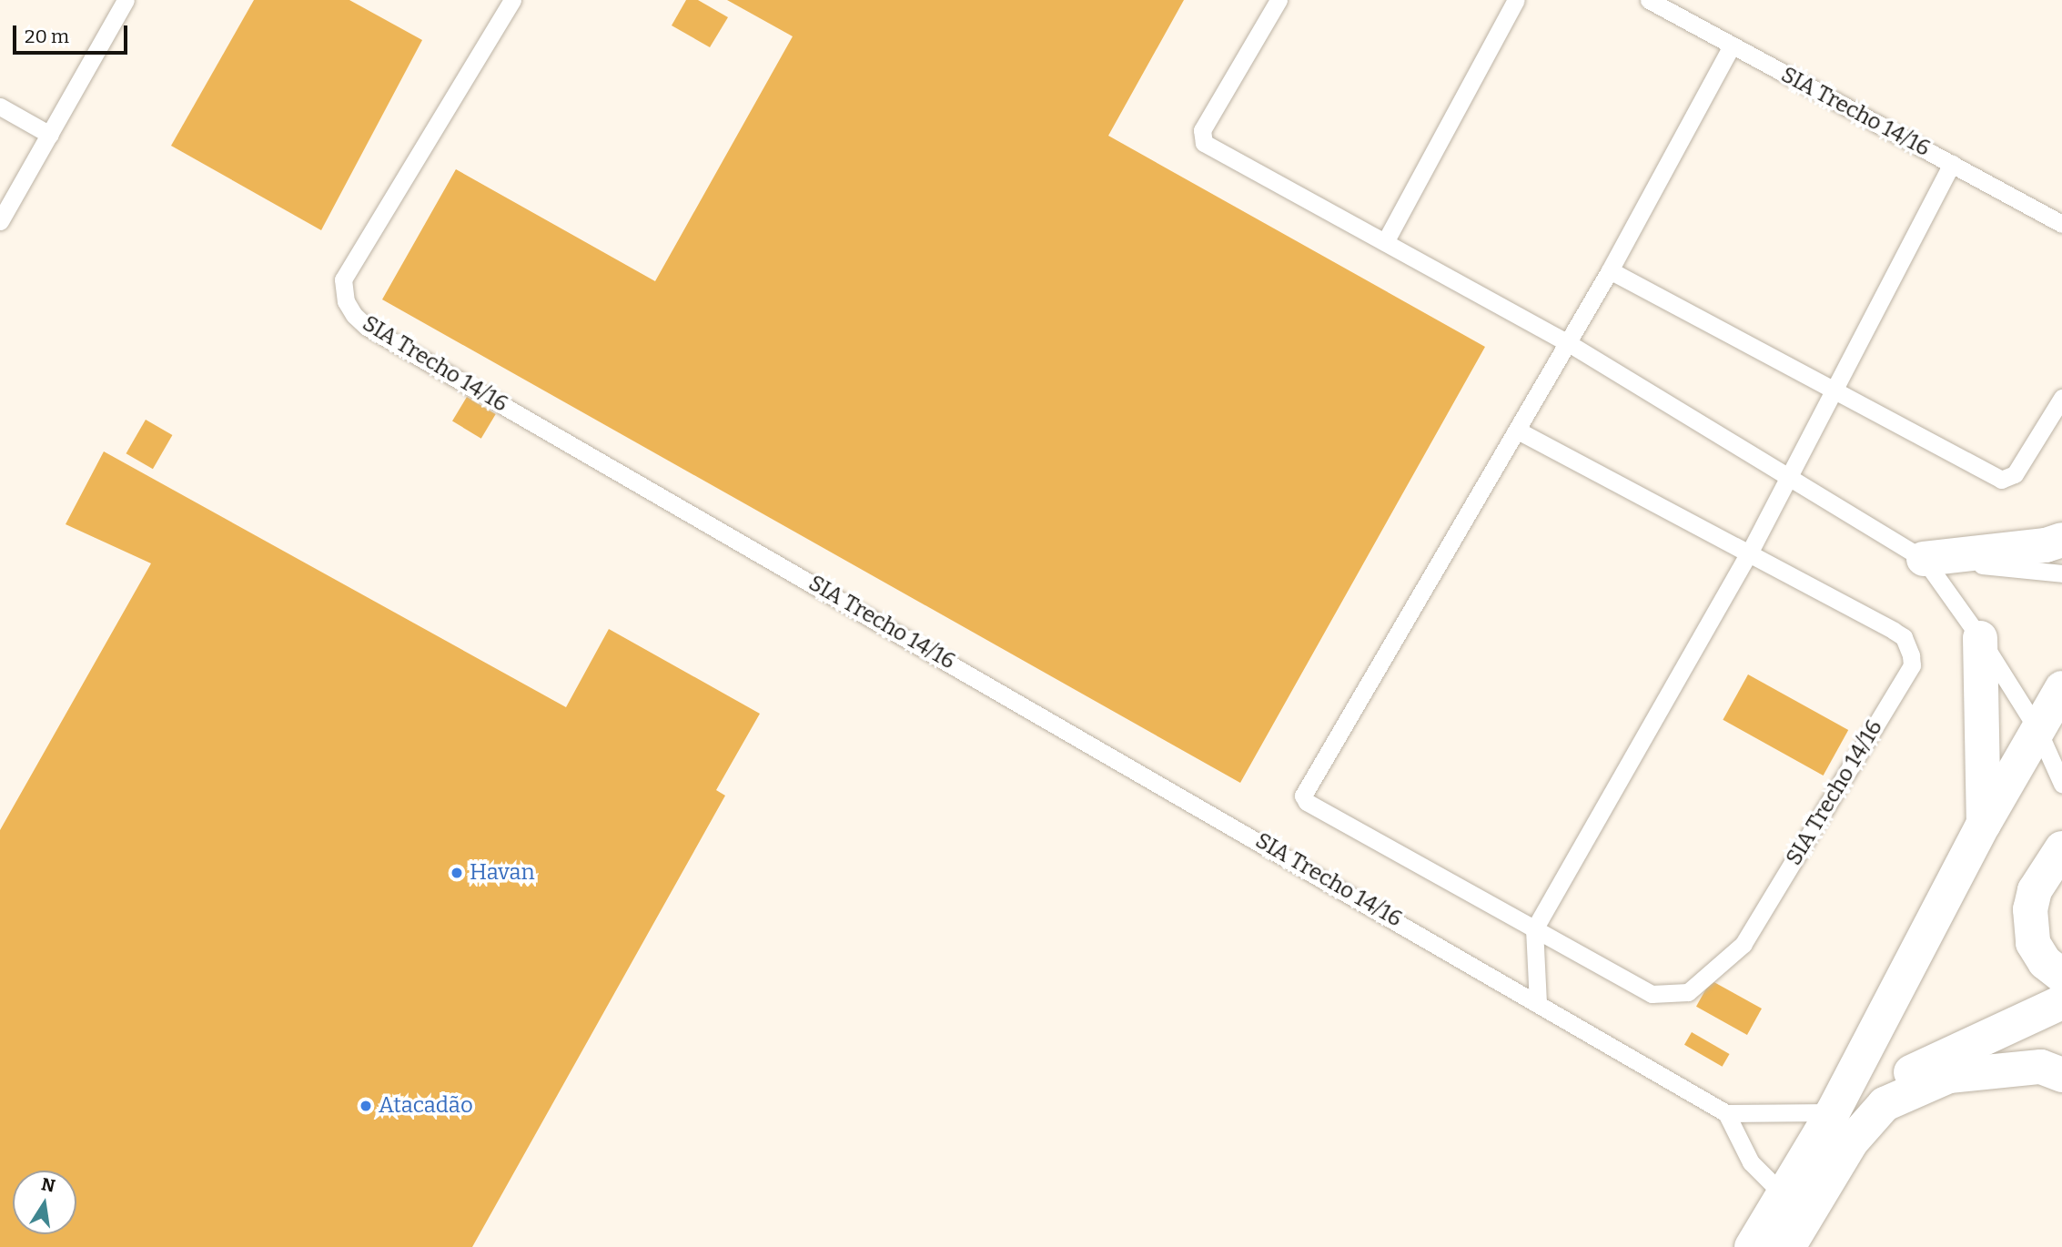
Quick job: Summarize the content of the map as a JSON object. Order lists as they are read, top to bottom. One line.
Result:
{"streets":{"lane":["SIA Trecho 14/16"]},"places":["Havan","Atacadão"],"scale_bar":"20 m","north":"top"}
